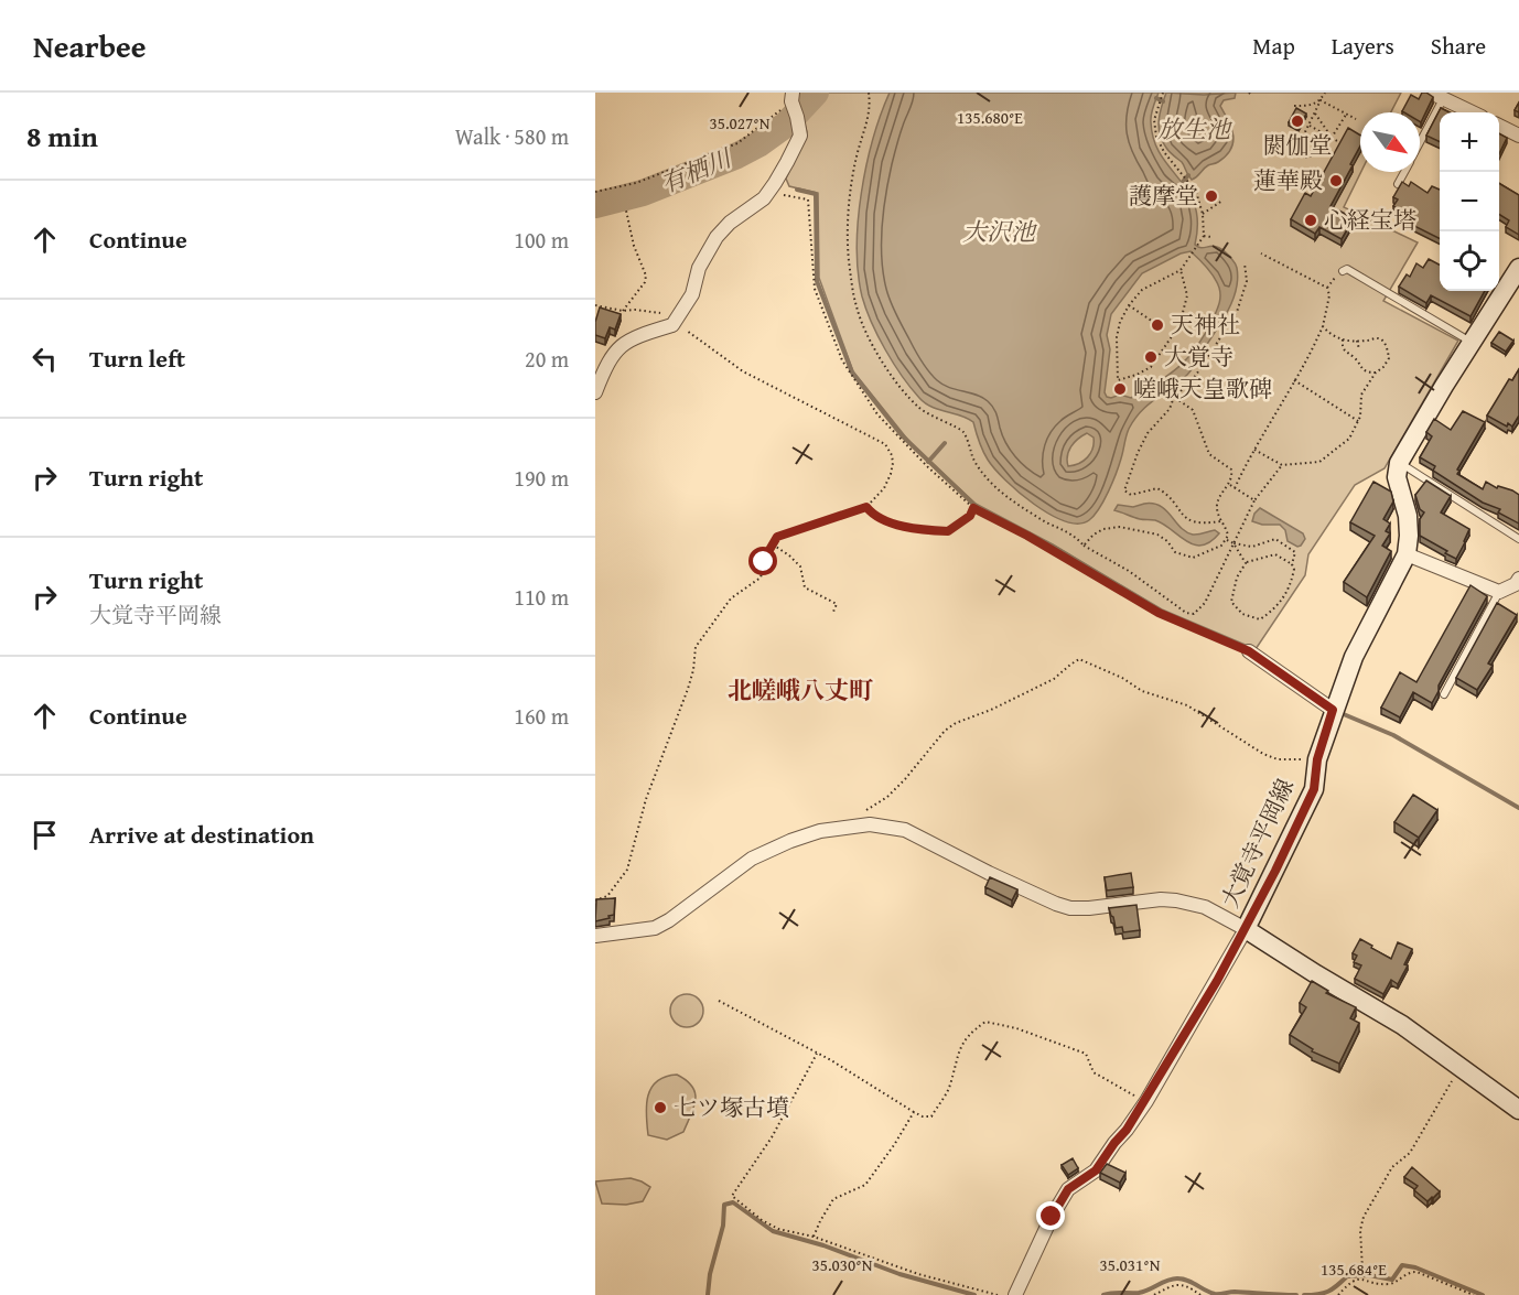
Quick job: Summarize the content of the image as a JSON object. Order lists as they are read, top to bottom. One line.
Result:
{"streets":{"main road":["大覚寺平岡線"]},"districts":["北嵯峨八丈町"],"water":["放生池","有栖川","大沢池"],"places":["閼伽堂","蓮華殿","護摩堂","心経宝塔","天神社","大覚寺","嵯峨天皇歌碑","七ツ塚古墳"],"north":"bottom right","page":{"header":"Nearbee","nav":["Map","Layers","Share"],"heading":["8 min","Walk · 580 m"],"map_buttons":["+","−"],"list":[["Continue","100 m"],["Turn left","20 m"],["Turn right","190 m"],["Turn right","大覚寺平岡線","110 m"],["Continue","160 m"],"Arrive at destination"]},"coordinates":["135.680°E","35.027°N","35.030°N","35.031°N","135.684°E"]}
